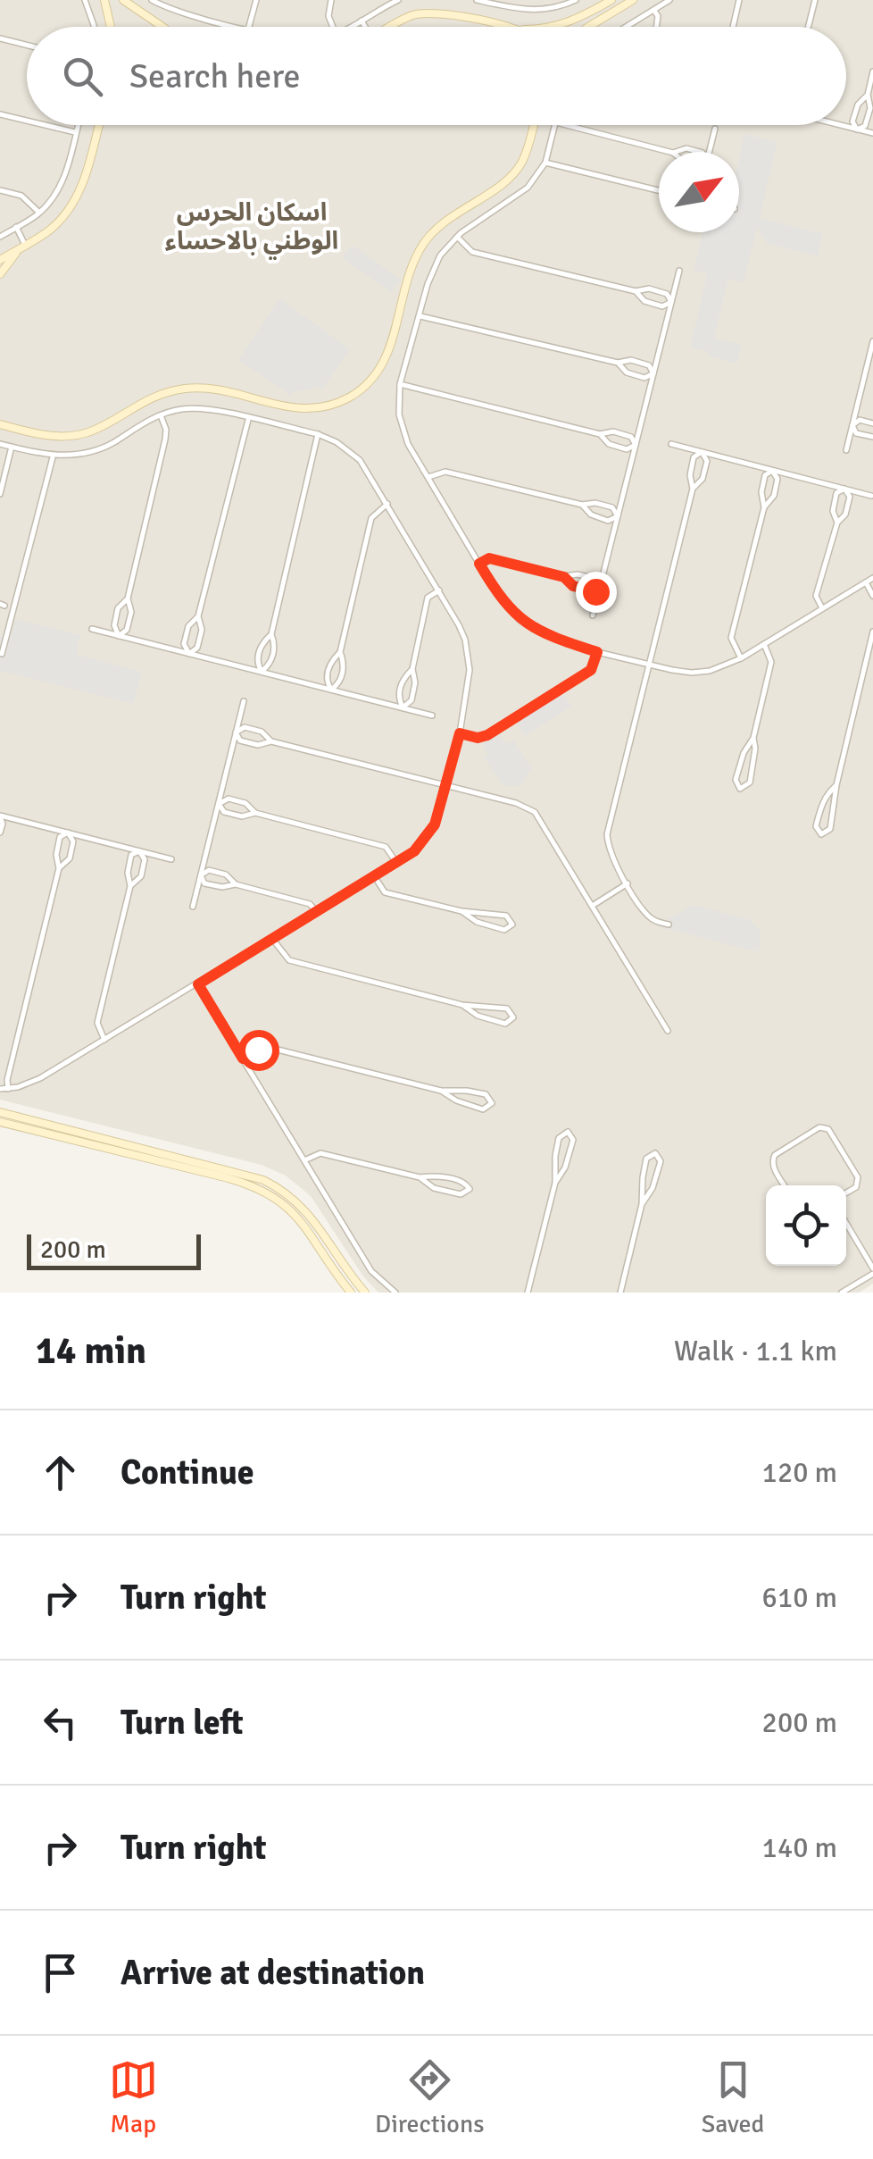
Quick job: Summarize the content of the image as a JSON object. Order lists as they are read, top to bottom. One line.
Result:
{"districts":["اسكان الحرس الوطني بالاحساء"],"scale_bar":"200 m","north":"top right","page":{"search":"Search here","scale":"200 m","heading":["14 min","Walk · 1.1 km"],"list":[["Continue","120 m"],["Turn right","610 m"],["Turn left","200 m"],["Turn right","140 m"],"Arrive at destination"],"nav":["Map","Directions","Saved"]}}
